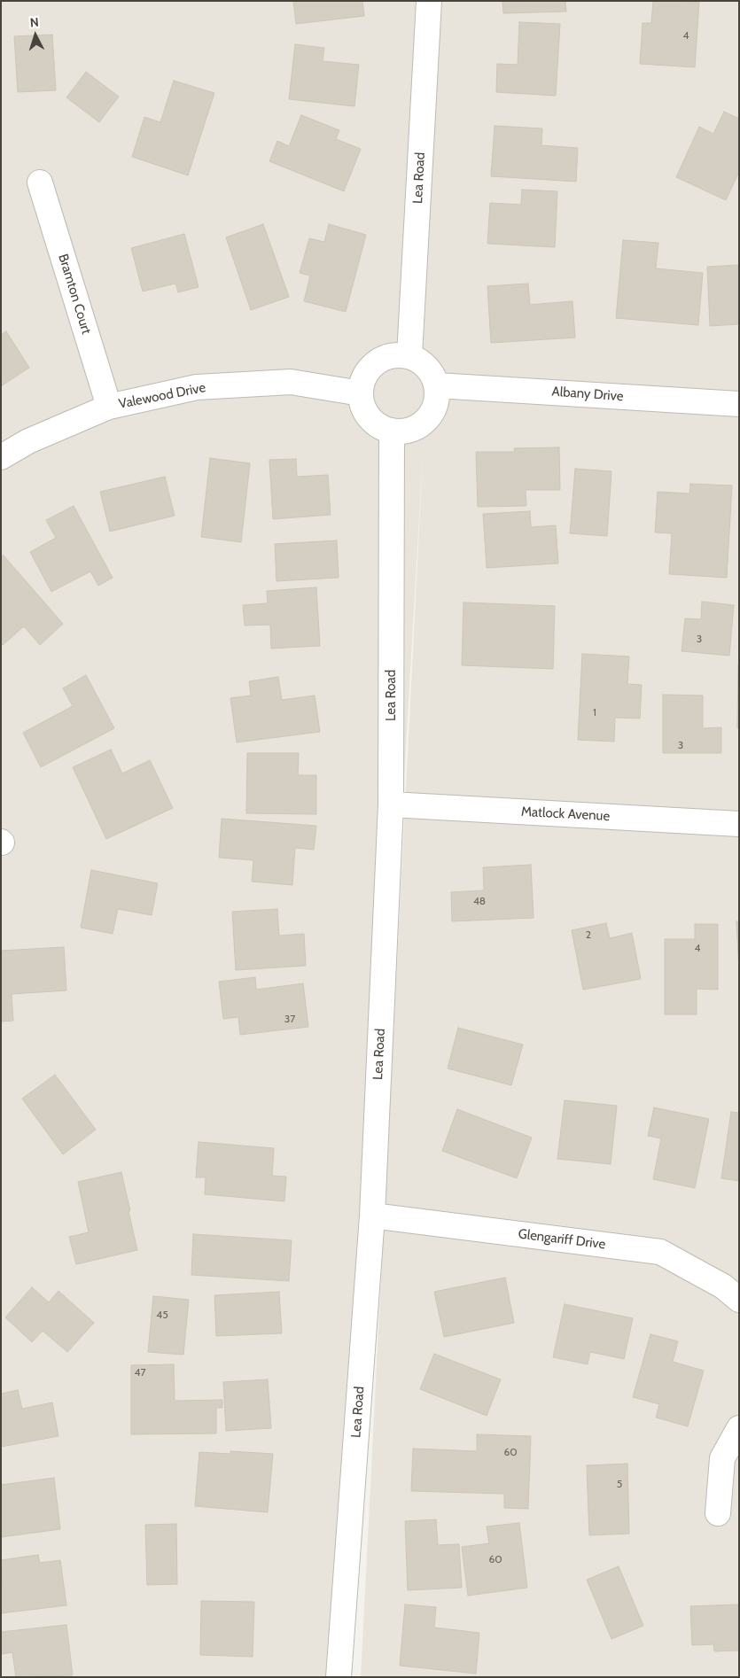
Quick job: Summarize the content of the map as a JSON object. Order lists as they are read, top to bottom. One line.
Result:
{"streets":{"street":["Lea Road","Bramton Court","Albany Drive","Valewood Drive","Matlock Avenue","Glengariff Drive"]},"crossings":[["Lea Road","Albany Drive"],["Lea Road","Valewood Drive"],["Lea Road","Matlock Avenue"],["Lea Road","Glengariff Drive"],["Bramton Court","Valewood Drive"],["Albany Drive","Valewood Drive"]],"house_numbers":["4","3","1","3","48","2","4","37","45","47","60","5","60"],"north":"top"}
